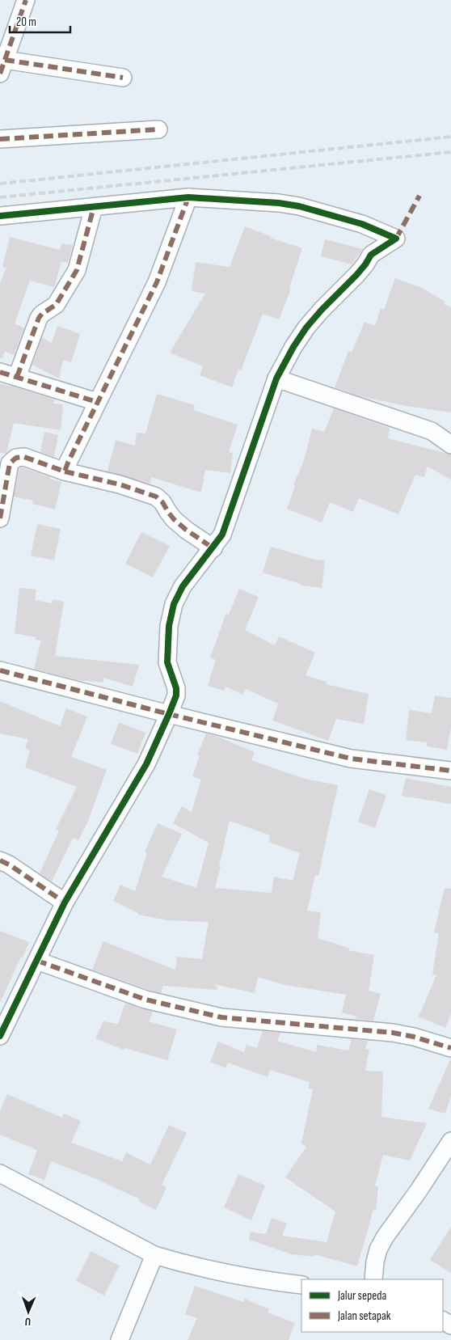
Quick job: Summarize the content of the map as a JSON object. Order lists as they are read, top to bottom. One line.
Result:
{"legend":["Jalur sepeda","Jalan setapak"],"scale_bar":"20 m","north":"bottom"}
